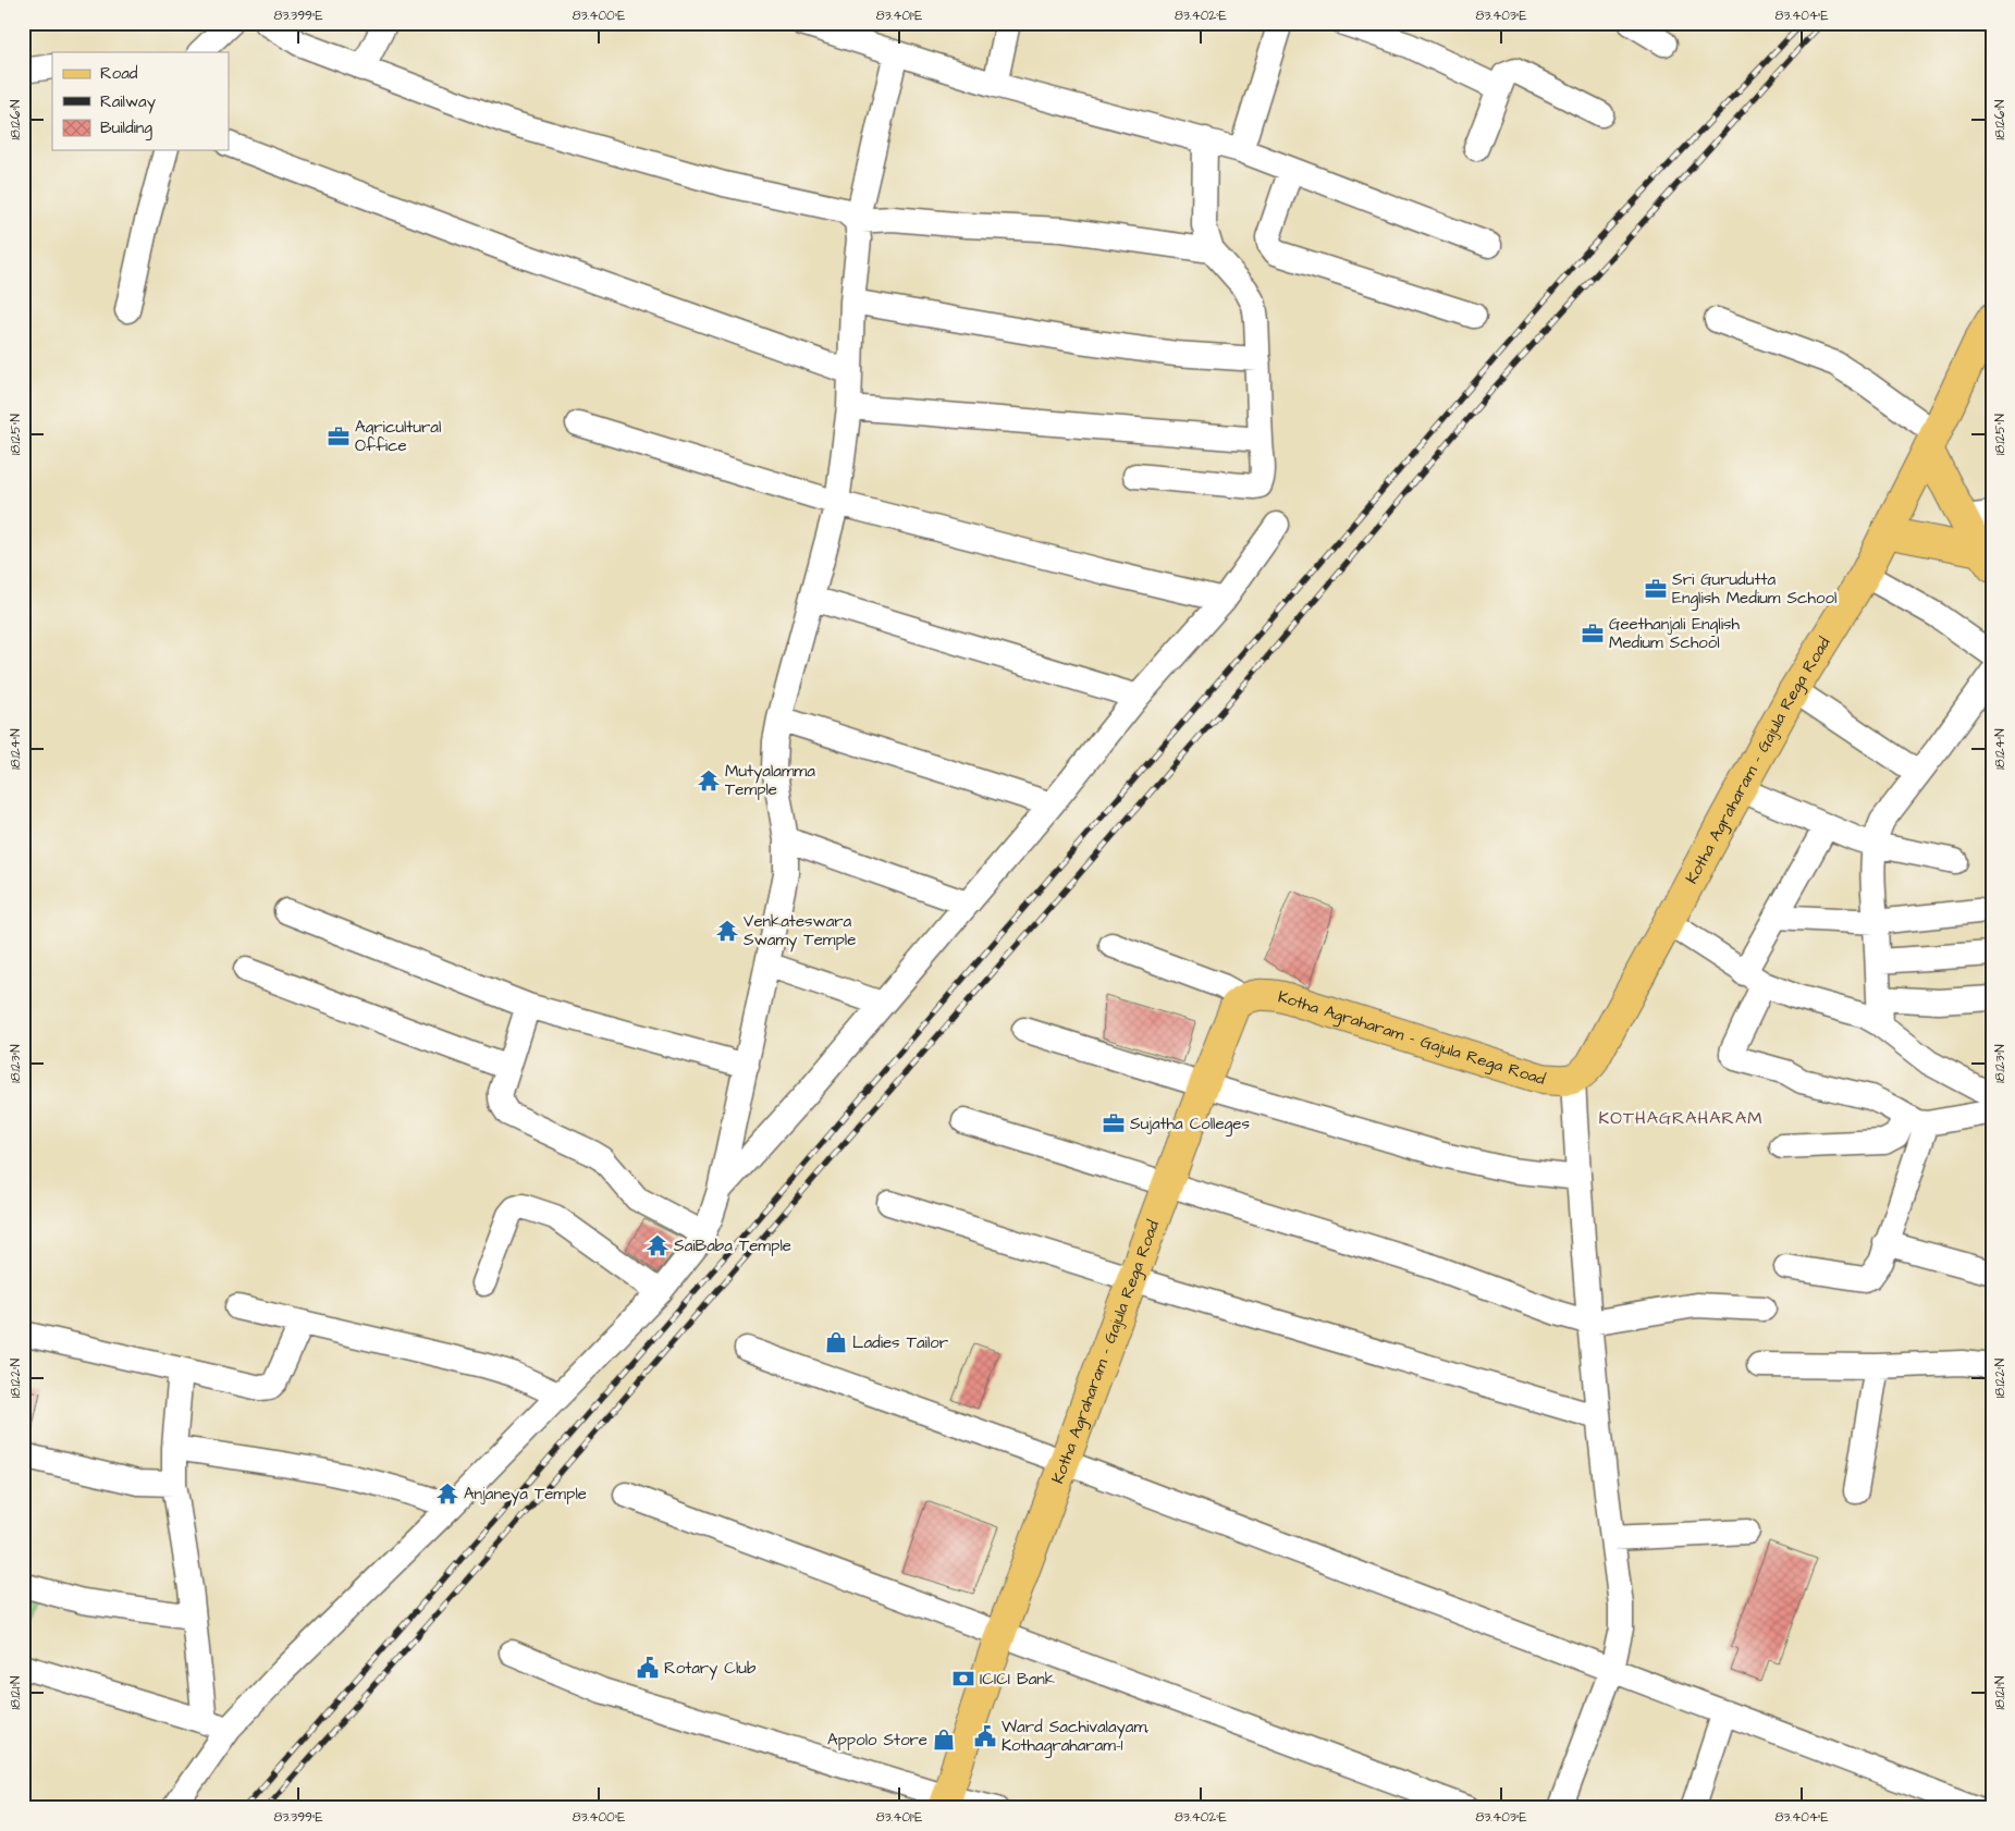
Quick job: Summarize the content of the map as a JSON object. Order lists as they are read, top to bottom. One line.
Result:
{"streets":{"main road":["Kotha Agraharam - Gajula Rega Road"]},"districts":["KOTHAGRAHARAM"],"places":{"office":["Agricultural Office","Sri Gurudutta English Medium School","Geethanjali English Medium School","Sujatha Colleges"],"temple":["Mutyalamma Temple","Venkateswara Swamy Temple","SaiBaba Temple","Anjaneya Temple"],"shop":["Ladies Tailor","Appolo Store"],"public building":["Rotary Club","Ward Sachivalayam, Kothagraharam-1"],"bank":["ICICI Bank"]},"legend":["Road","Railway","Building"],"coordinates":["83.399°E","83.400°E","83.401°E","83.402°E","83.403°E","83.404°E","18.126°N","18.125°N","18.124°N","18.123°N","18.122°N","18.121°N"]}
